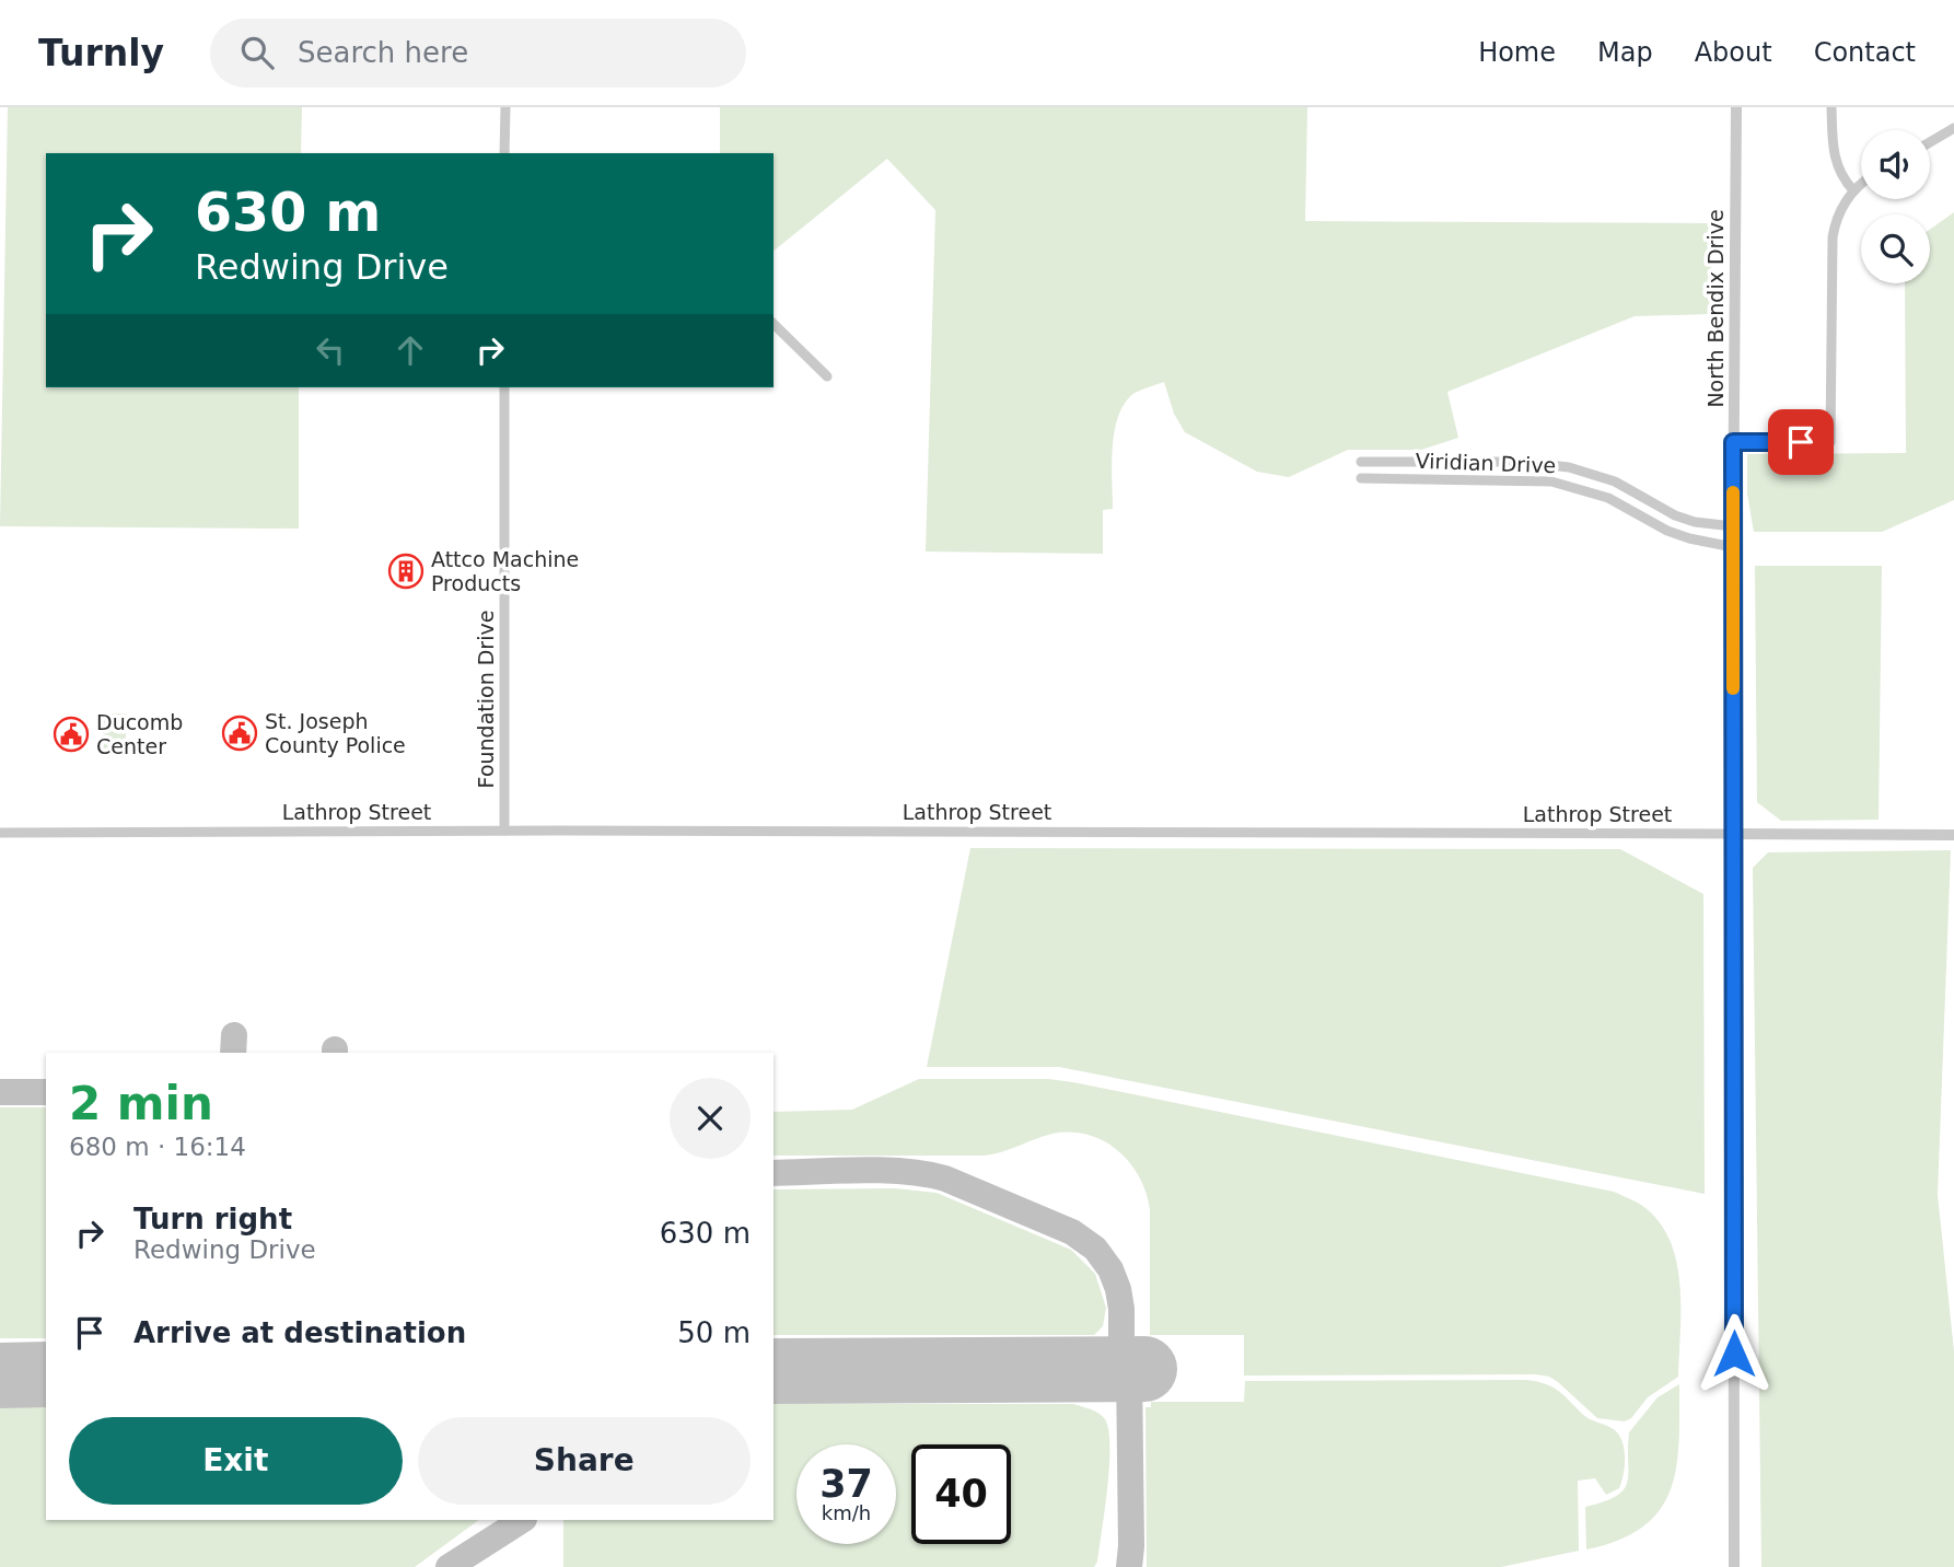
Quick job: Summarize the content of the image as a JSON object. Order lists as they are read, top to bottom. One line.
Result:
{"streets":{"street":["North Bendix Drive","Viridian Drive","Foundation Drive","Lathrop Street"]},"crossings":[["North Bendix Drive","Viridian Drive"],["North Bendix Drive","Lathrop Street"],["Foundation Drive","Lathrop Street"]],"places":{"building":["Attco Machine Products"],"public building":["St. Joseph County Police","Ducomb Center"]},"page":{"header":"Turnly","search":"Search here","nav":["Home","Map","About","Contact"],"turn":["630 m","Redwing Drive"],"heading":["2 min","680 m · 16:14"],"list":[{"name":"Turn right","note":"Redwing Drive","value":"630 m"},{"name":"Arrive at destination","value":"50 m"}],"buttons":["Exit","Share"],"speed":"37 km/h","limit":"40"}}
